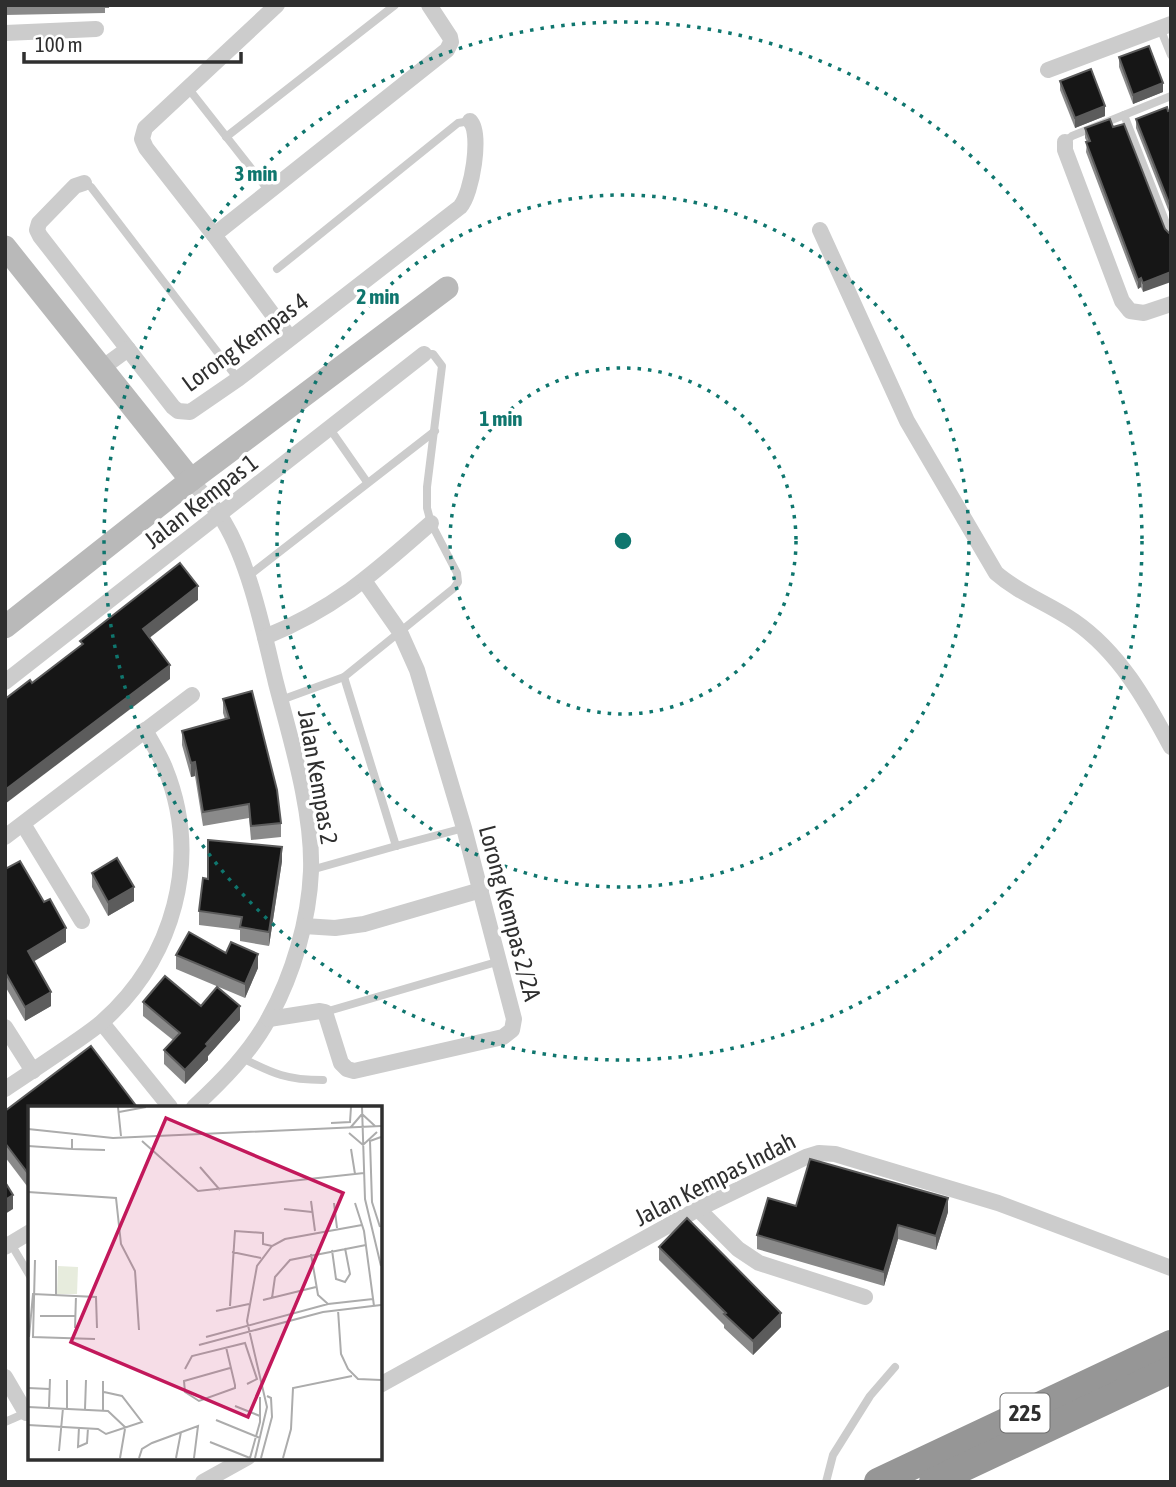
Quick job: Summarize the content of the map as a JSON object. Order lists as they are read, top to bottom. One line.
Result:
{"streets":{"highway":["225"],"street":["Lorong Kempas 4","Jalan Kempas 1","Jalan Kempas 2","Lorong Kempas 2/2A","Jalan Kempas Indah"]},"crossings":[["Jalan Kempas 1","Jalan Kempas 2"]],"scale_bar":"100 m","rings":["3 min","2 min","1 min"]}
